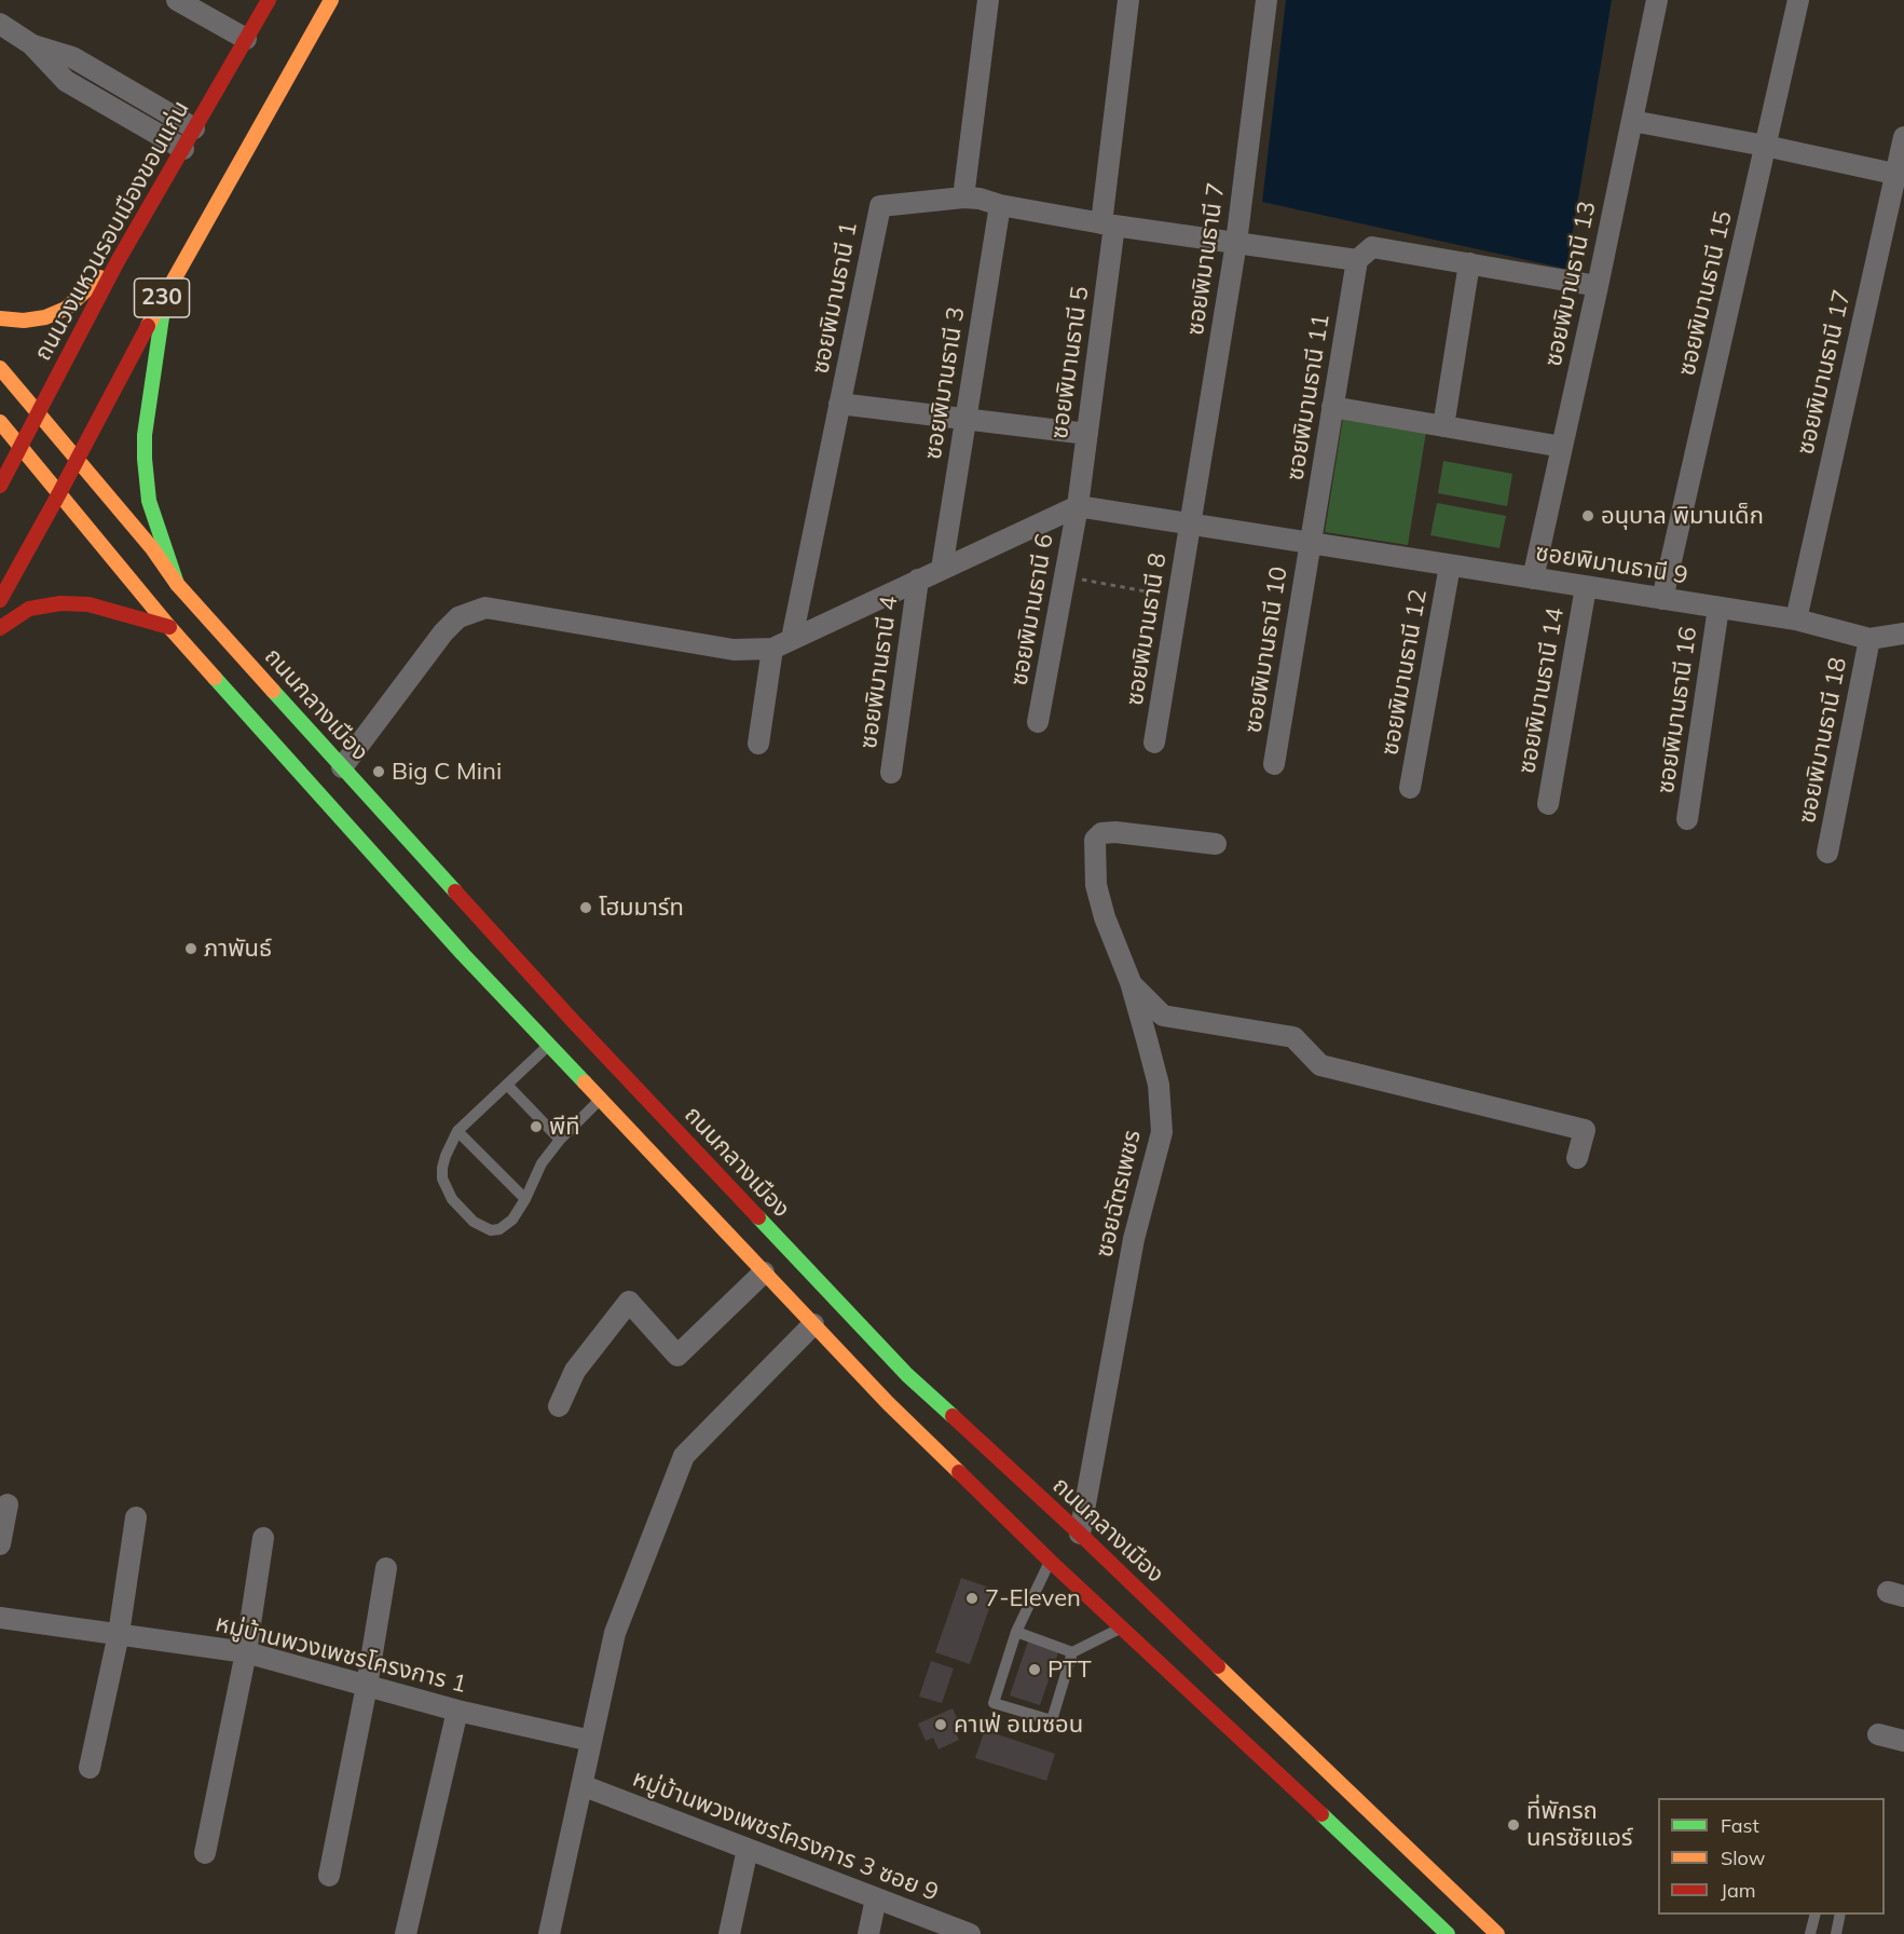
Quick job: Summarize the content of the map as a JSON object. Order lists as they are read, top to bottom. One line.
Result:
{"streets":{"main road":["ถนนวงแหวนรอบเมืองขอนแก่น","230","ถนนกลางเมือง"],"street":["ซอยพิมานธานี 7","ซอยพิมานธานี 13","ซอยพิมานธานี 15","ซอยพิมานธานี 1","ซอยพิมานธานี 5","ซอยพิมานธานี 17","ซอยพิมานธานี 3","ซอยพิมานธานี 11","ซอยพิมานธานี 9","ซอยพิมานธานี 6","ซอยพิมานธานี 8","ซอยพิมานธานี 10","ซอยพิมานธานี 4","ซอยพิมานธานี 12","ซอยพิมานธานี 14","ซอยพิมานธานี 16","ซอยพิมานธานี 18","ซอยฉัตรเพชร","หมู่บ้านพวงเพชรโครงการ 1","หมู่บ้านพวงเพชรโครงการ 3 ซอย 9"]},"crossings":[["ถนนวงแหวนรอบเมืองขอนแก่น","ถนนกลางเมือง"],["ซอยพิมานธานี 7","ซอยพิมานธานี 9"],["ซอยพิมานธานี 7","ซอยพิมานธานี 8"],["ซอยพิมานธานี 13","ซอยพิมานธานี 9"],["ซอยพิมานธานี 15","ซอยพิมานธานี 9"],["230","ถนนกลางเมือง"],["ซอยพิมานธานี 5","ซอยพิมานธานี 9"],["ซอยพิมานธานี 5","ซอยพิมานธานี 6"],["ซอยพิมานธานี 17","ซอยพิมานธานี 9"],["ซอยพิมานธานี 11","ซอยพิมานธานี 9"],["ซอยพิมานธานี 11","ซอยพิมานธานี 10"],["ซอยพิมานธานี 9","ซอยพิมานธานี 6"],["ซอยพิมานธานี 9","ซอยพิมานธานี 8"],["ซอยพิมานธานี 9","ซอยพิมานธานี 10"],["ซอยพิมานธานี 9","ซอยพิมานธานี 12"],["ซอยพิมานธานี 9","ซอยพิมานธานี 14"],["ซอยพิมานธานี 9","ซอยพิมานธานี 16"],["ซอยพิมานธานี 9","ซอยพิมานธานี 18"],["ถนนกลางเมือง","ซอยฉัตรเพชร"]],"places":["อนุบาล พิมานเด็ก","Big C Mini","โฮมมาร์ท","ภาพันธ์","พีที","7-Eleven","PTT","คาเฟ่ อเมซอน","ที่พักรถ นครชัยแอร์"],"legend":["Fast","Slow","Jam"]}
